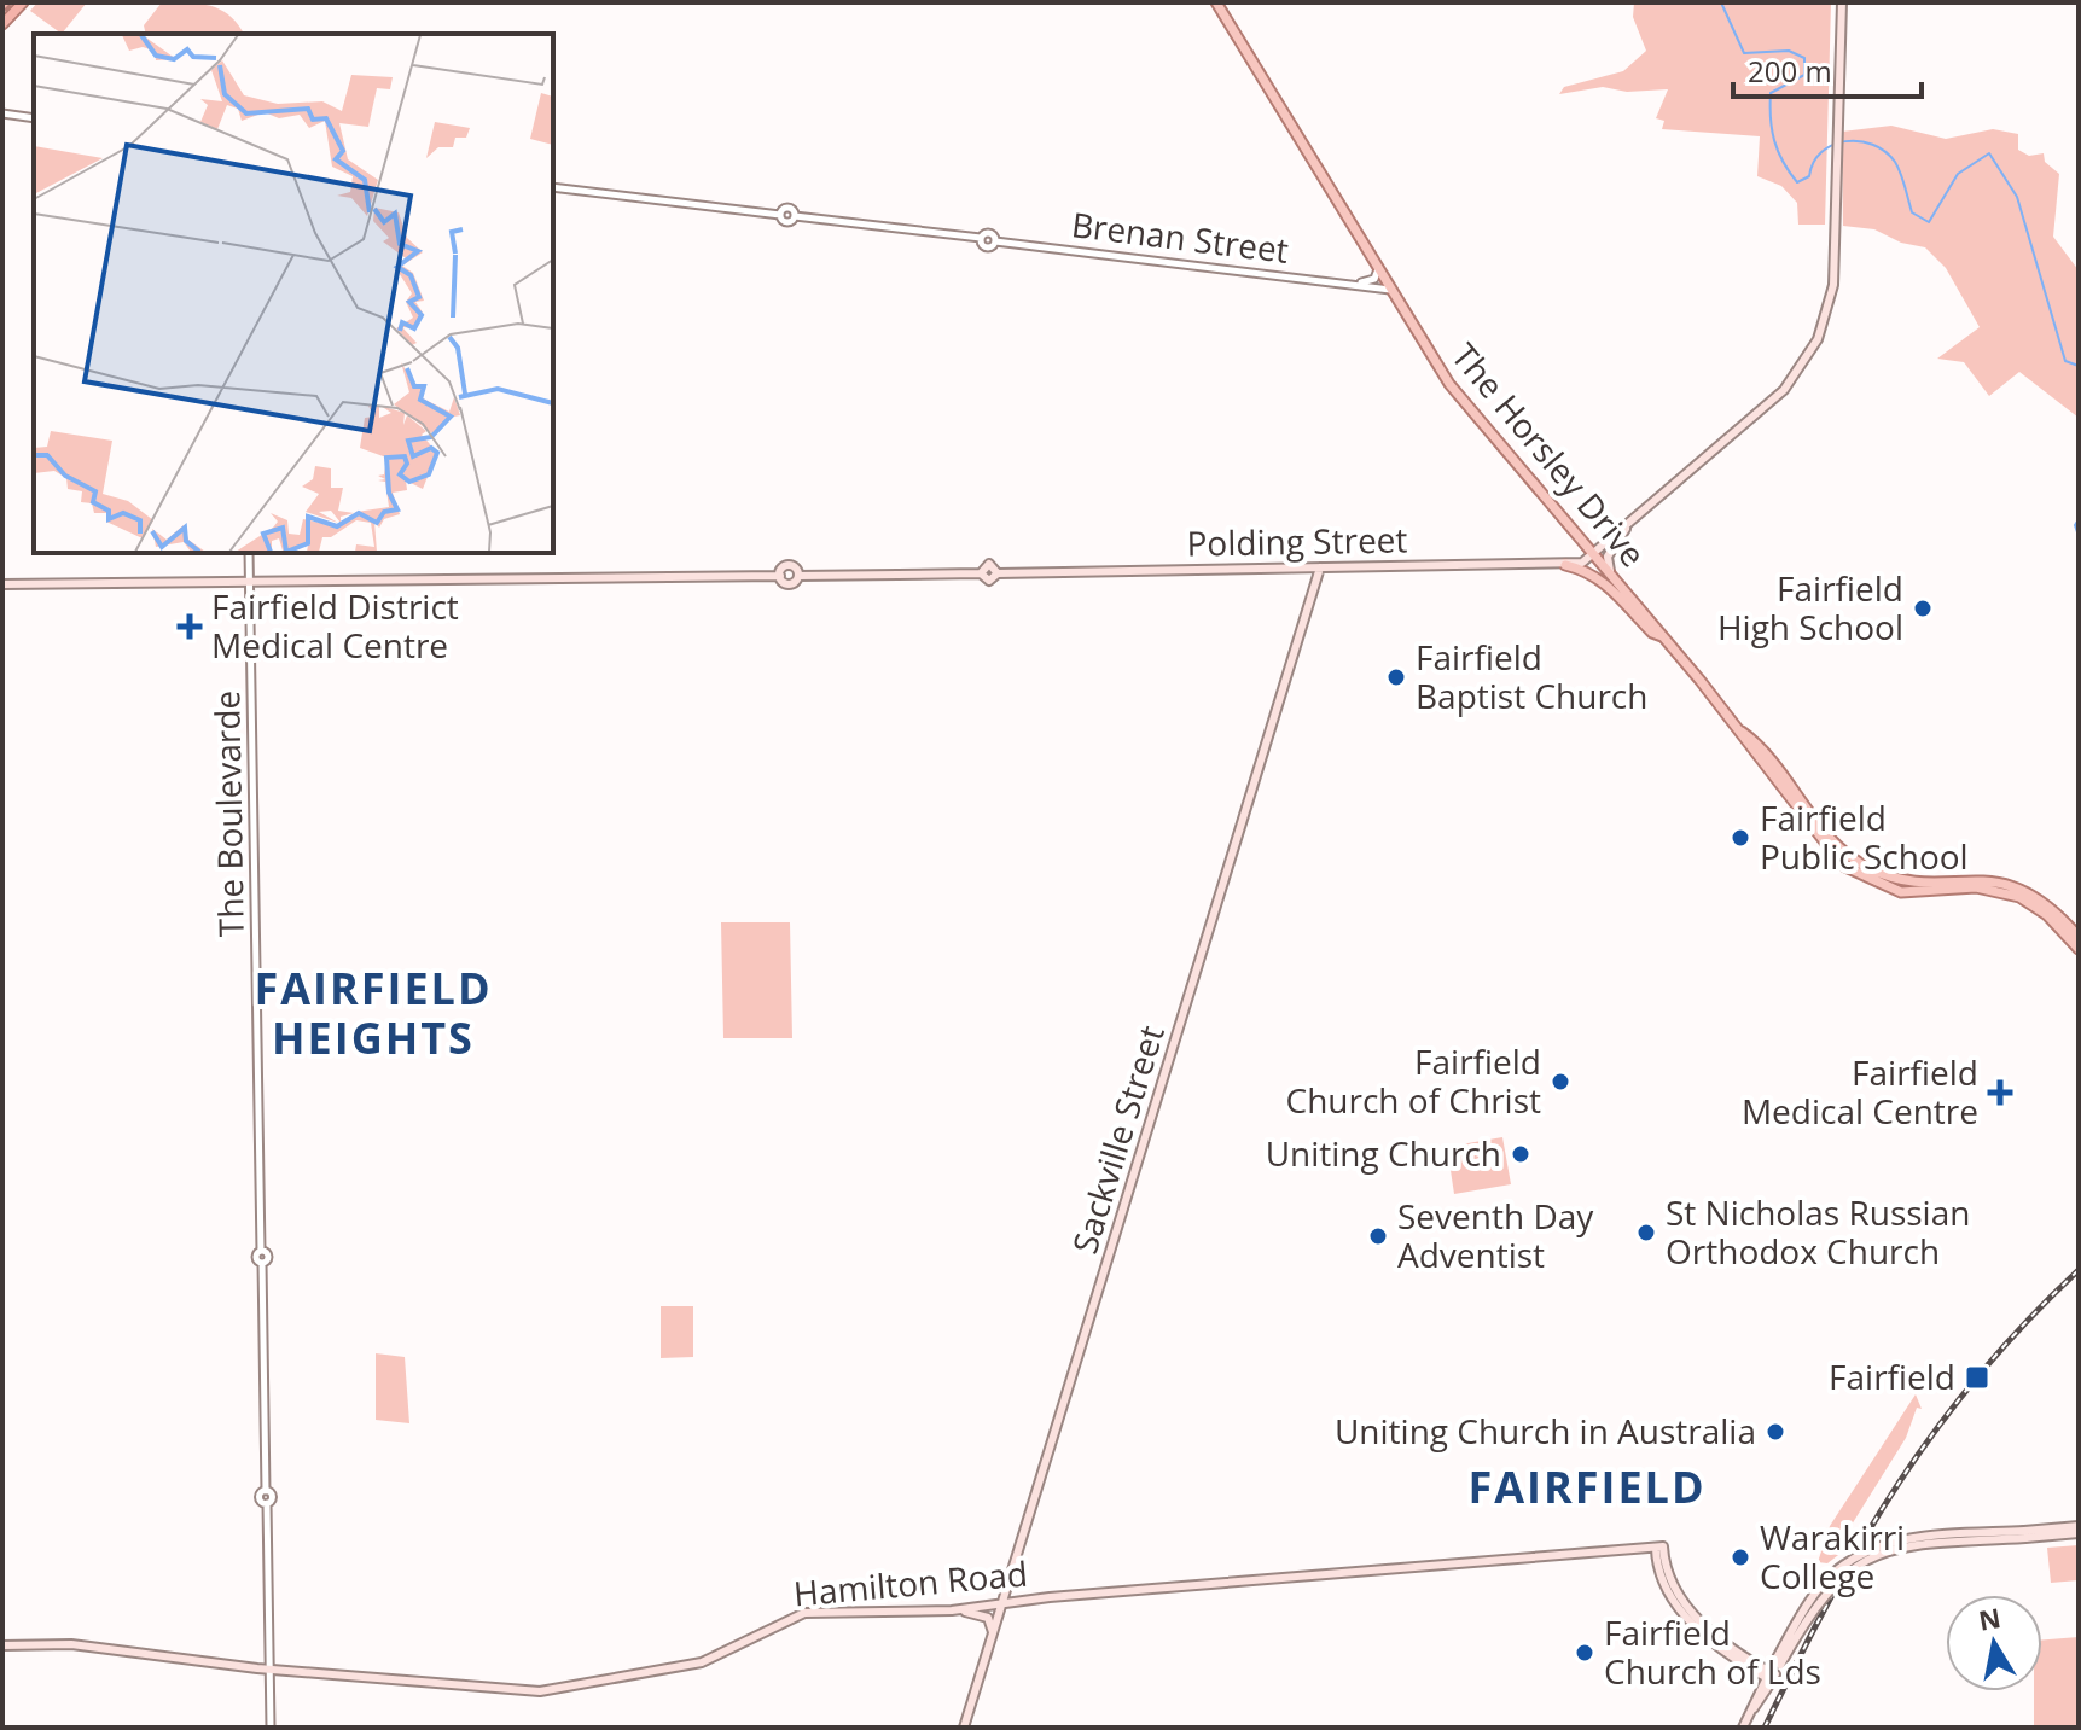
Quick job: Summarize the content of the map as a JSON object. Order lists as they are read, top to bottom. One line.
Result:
{"streets":{"main road":["The Horsley Drive","Polding Street","Sackville Street","Hamilton Road"],"street":["Brenan Street","The Boulevarde"]},"crossings":[["Brenan Street","The Horsley Drive"],["The Horsley Drive","Polding Street"],["Polding Street","Sackville Street"],["The Boulevarde","Hamilton Road"],["Sackville Street","Hamilton Road"]],"districts":["FAIRFIELD HEIGHTS","FAIRFIELD"],"places":{"other":["Fairfield High School","Fairfield Baptist Church","Fairfield Public School","Fairfield Church of Christ","Uniting Church","St Nicholas Russian Orthodox Church","Seventh Day Adventist","Uniting Church in Australia","Warakirri College","Fairfield Church of Lds"],"health":["Fairfield District Medical Centre","Fairfield Medical Centre"],"transit":["Fairfield"]},"scale_bar":"200 m","north":"top"}
